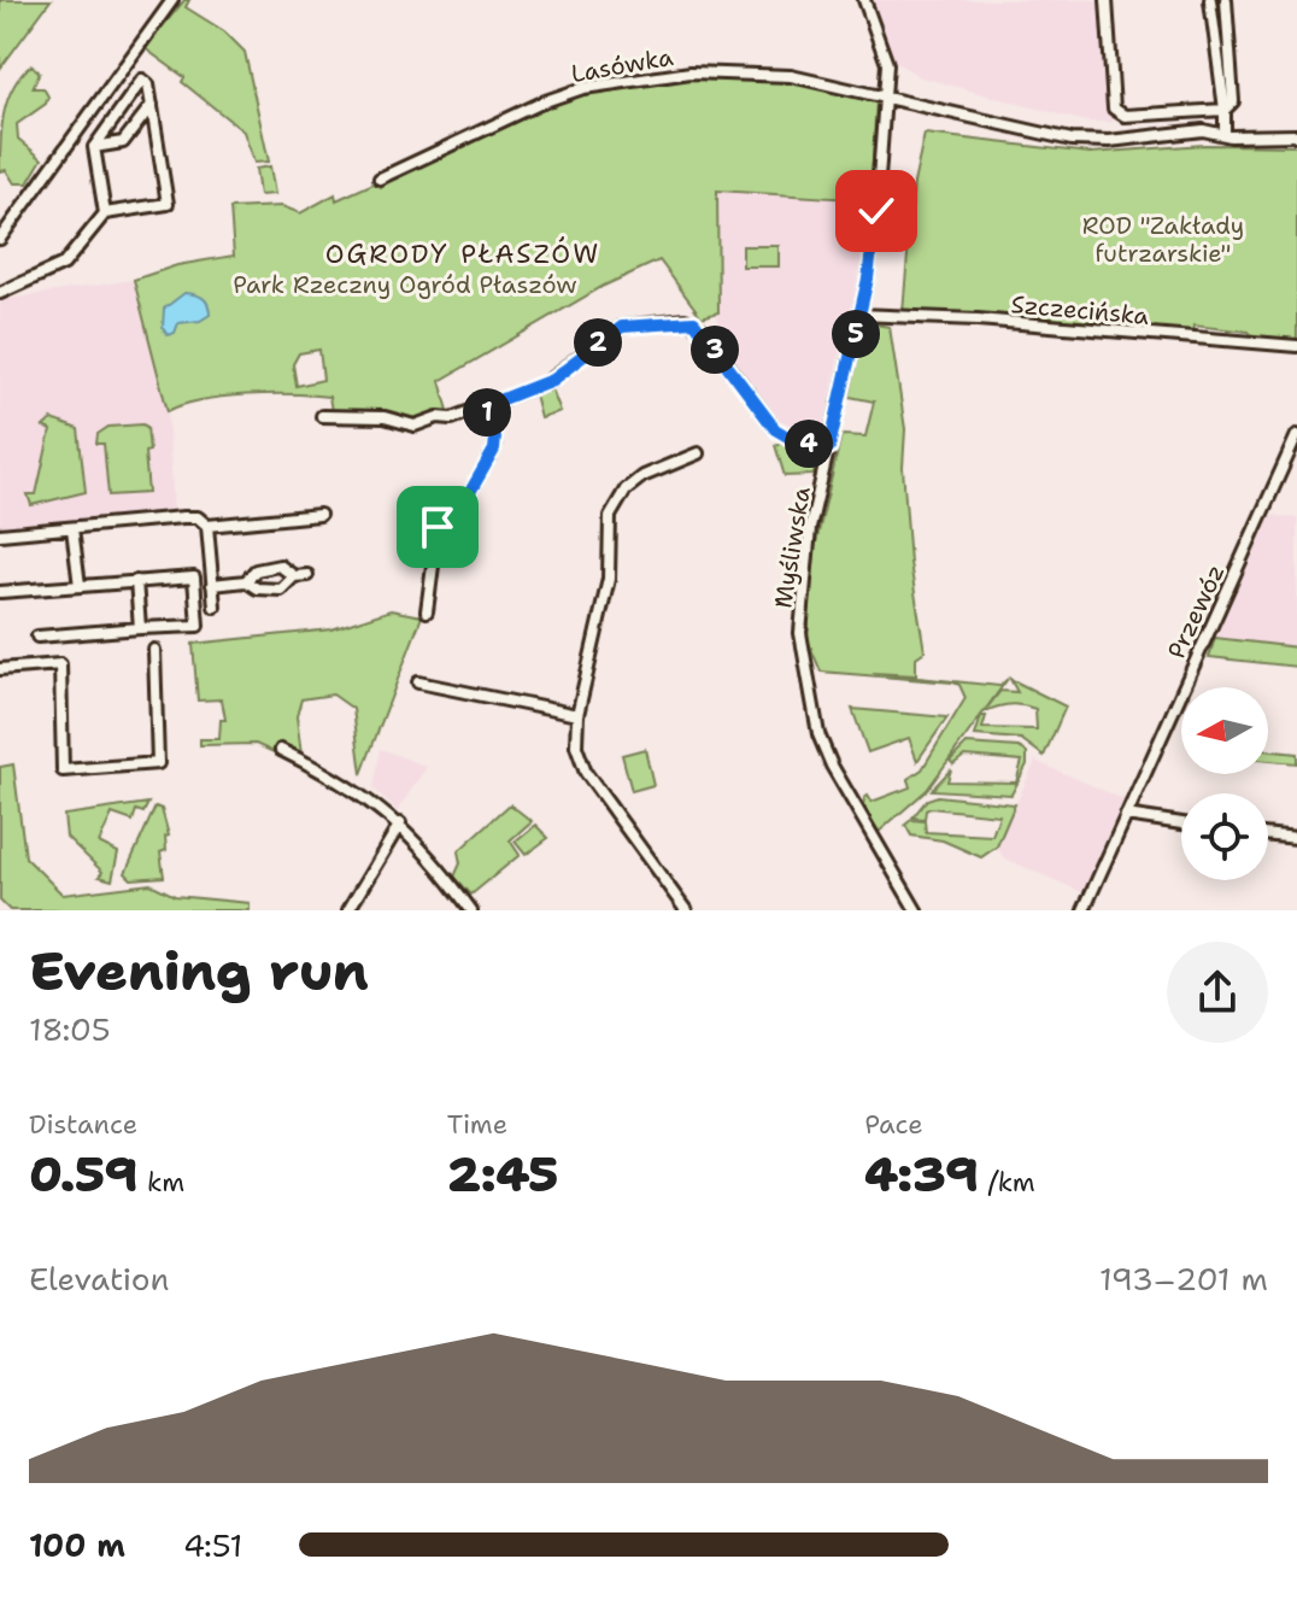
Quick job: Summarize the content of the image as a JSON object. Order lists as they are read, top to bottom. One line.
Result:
{"streets":{"street":["Lasówka","Szczecińska","Myśliwska","Przewóz"]},"crossings":[["Lasówka","Myśliwska"],["Szczecińska","Myśliwska"]],"districts":["OGRODY PŁASZÓW"],"parks":["ROD \"Zakłady futrzarskie\"","Park Rzeczny Ogród Płaszów"],"north":"left","page":{"pins":["5","2","3","1","4"],"heading":["Evening run","18:05"],"stats":[["Distance","0.59 km"],["Time","2:45"],["Pace","4:39 /km"]],"chart":["Elevation","193–201 m"],"list":[{"name":"100 m","note":"4:51"}]}}
